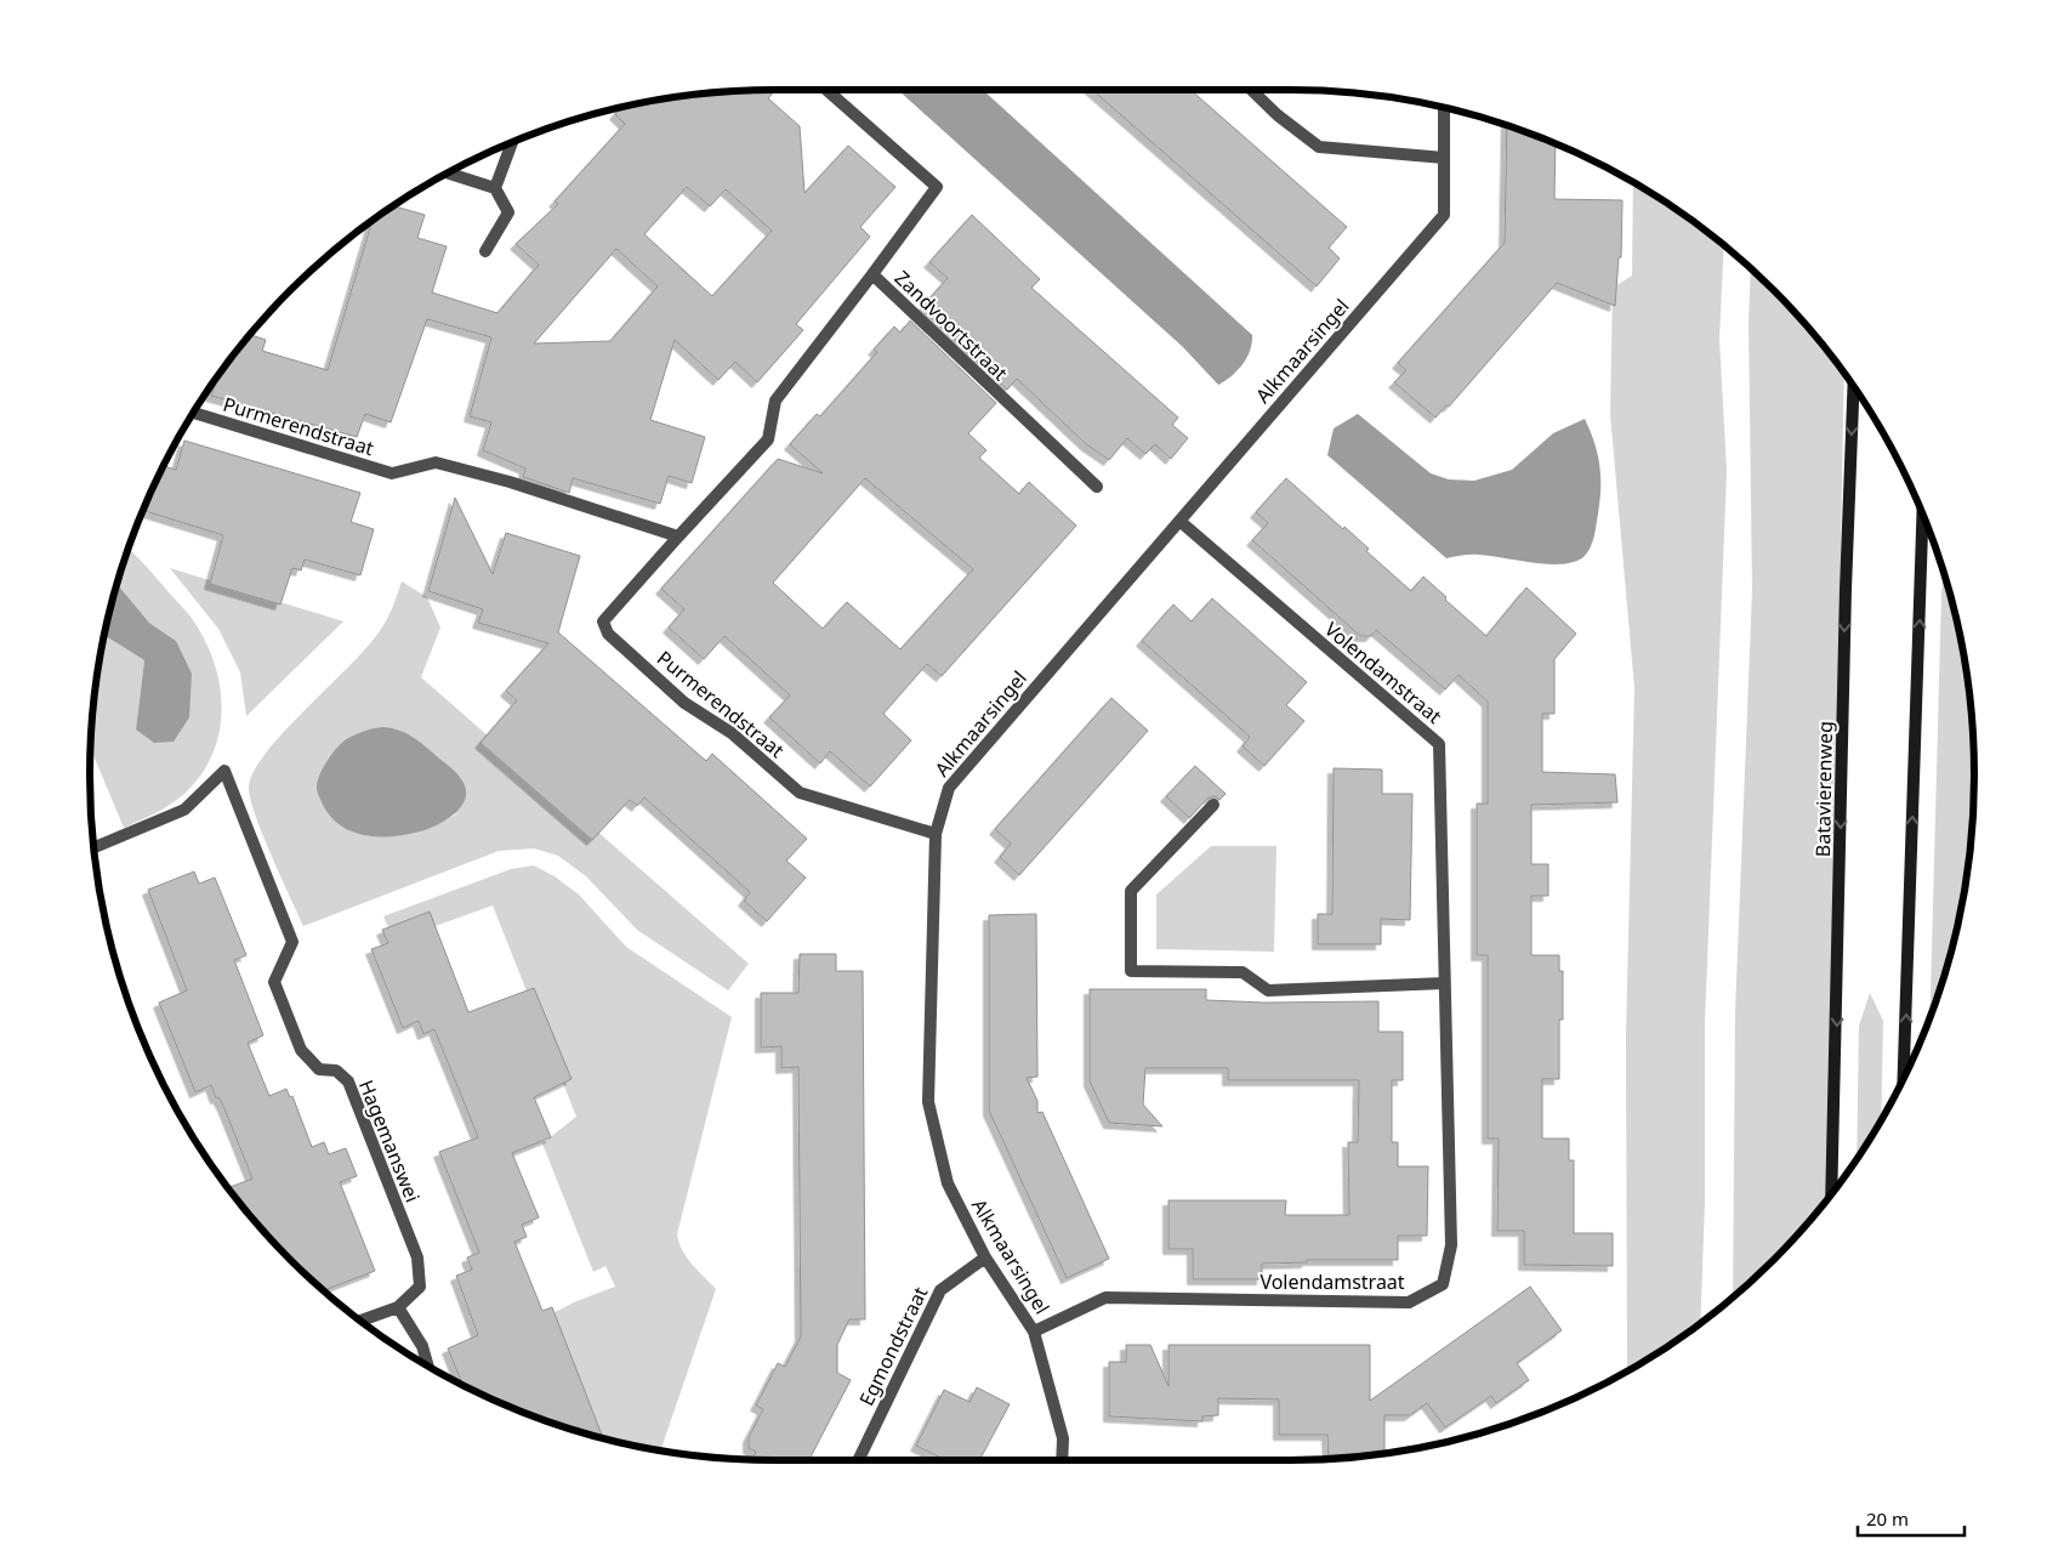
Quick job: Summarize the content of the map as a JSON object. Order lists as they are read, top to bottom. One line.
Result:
{"streets":{"main road":["Batavierenweg"],"street":["Zandvoortstraat","Alkmaarsingel","Purmerendstraat","Volendamstraat","Hagemanswei","Egmondstraat"]},"crossings":[["Zandvoortstraat","Purmerendstraat"],["Alkmaarsingel","Purmerendstraat"],["Alkmaarsingel","Volendamstraat"],["Alkmaarsingel","Egmondstraat"]],"scale_bar":"20 m"}
